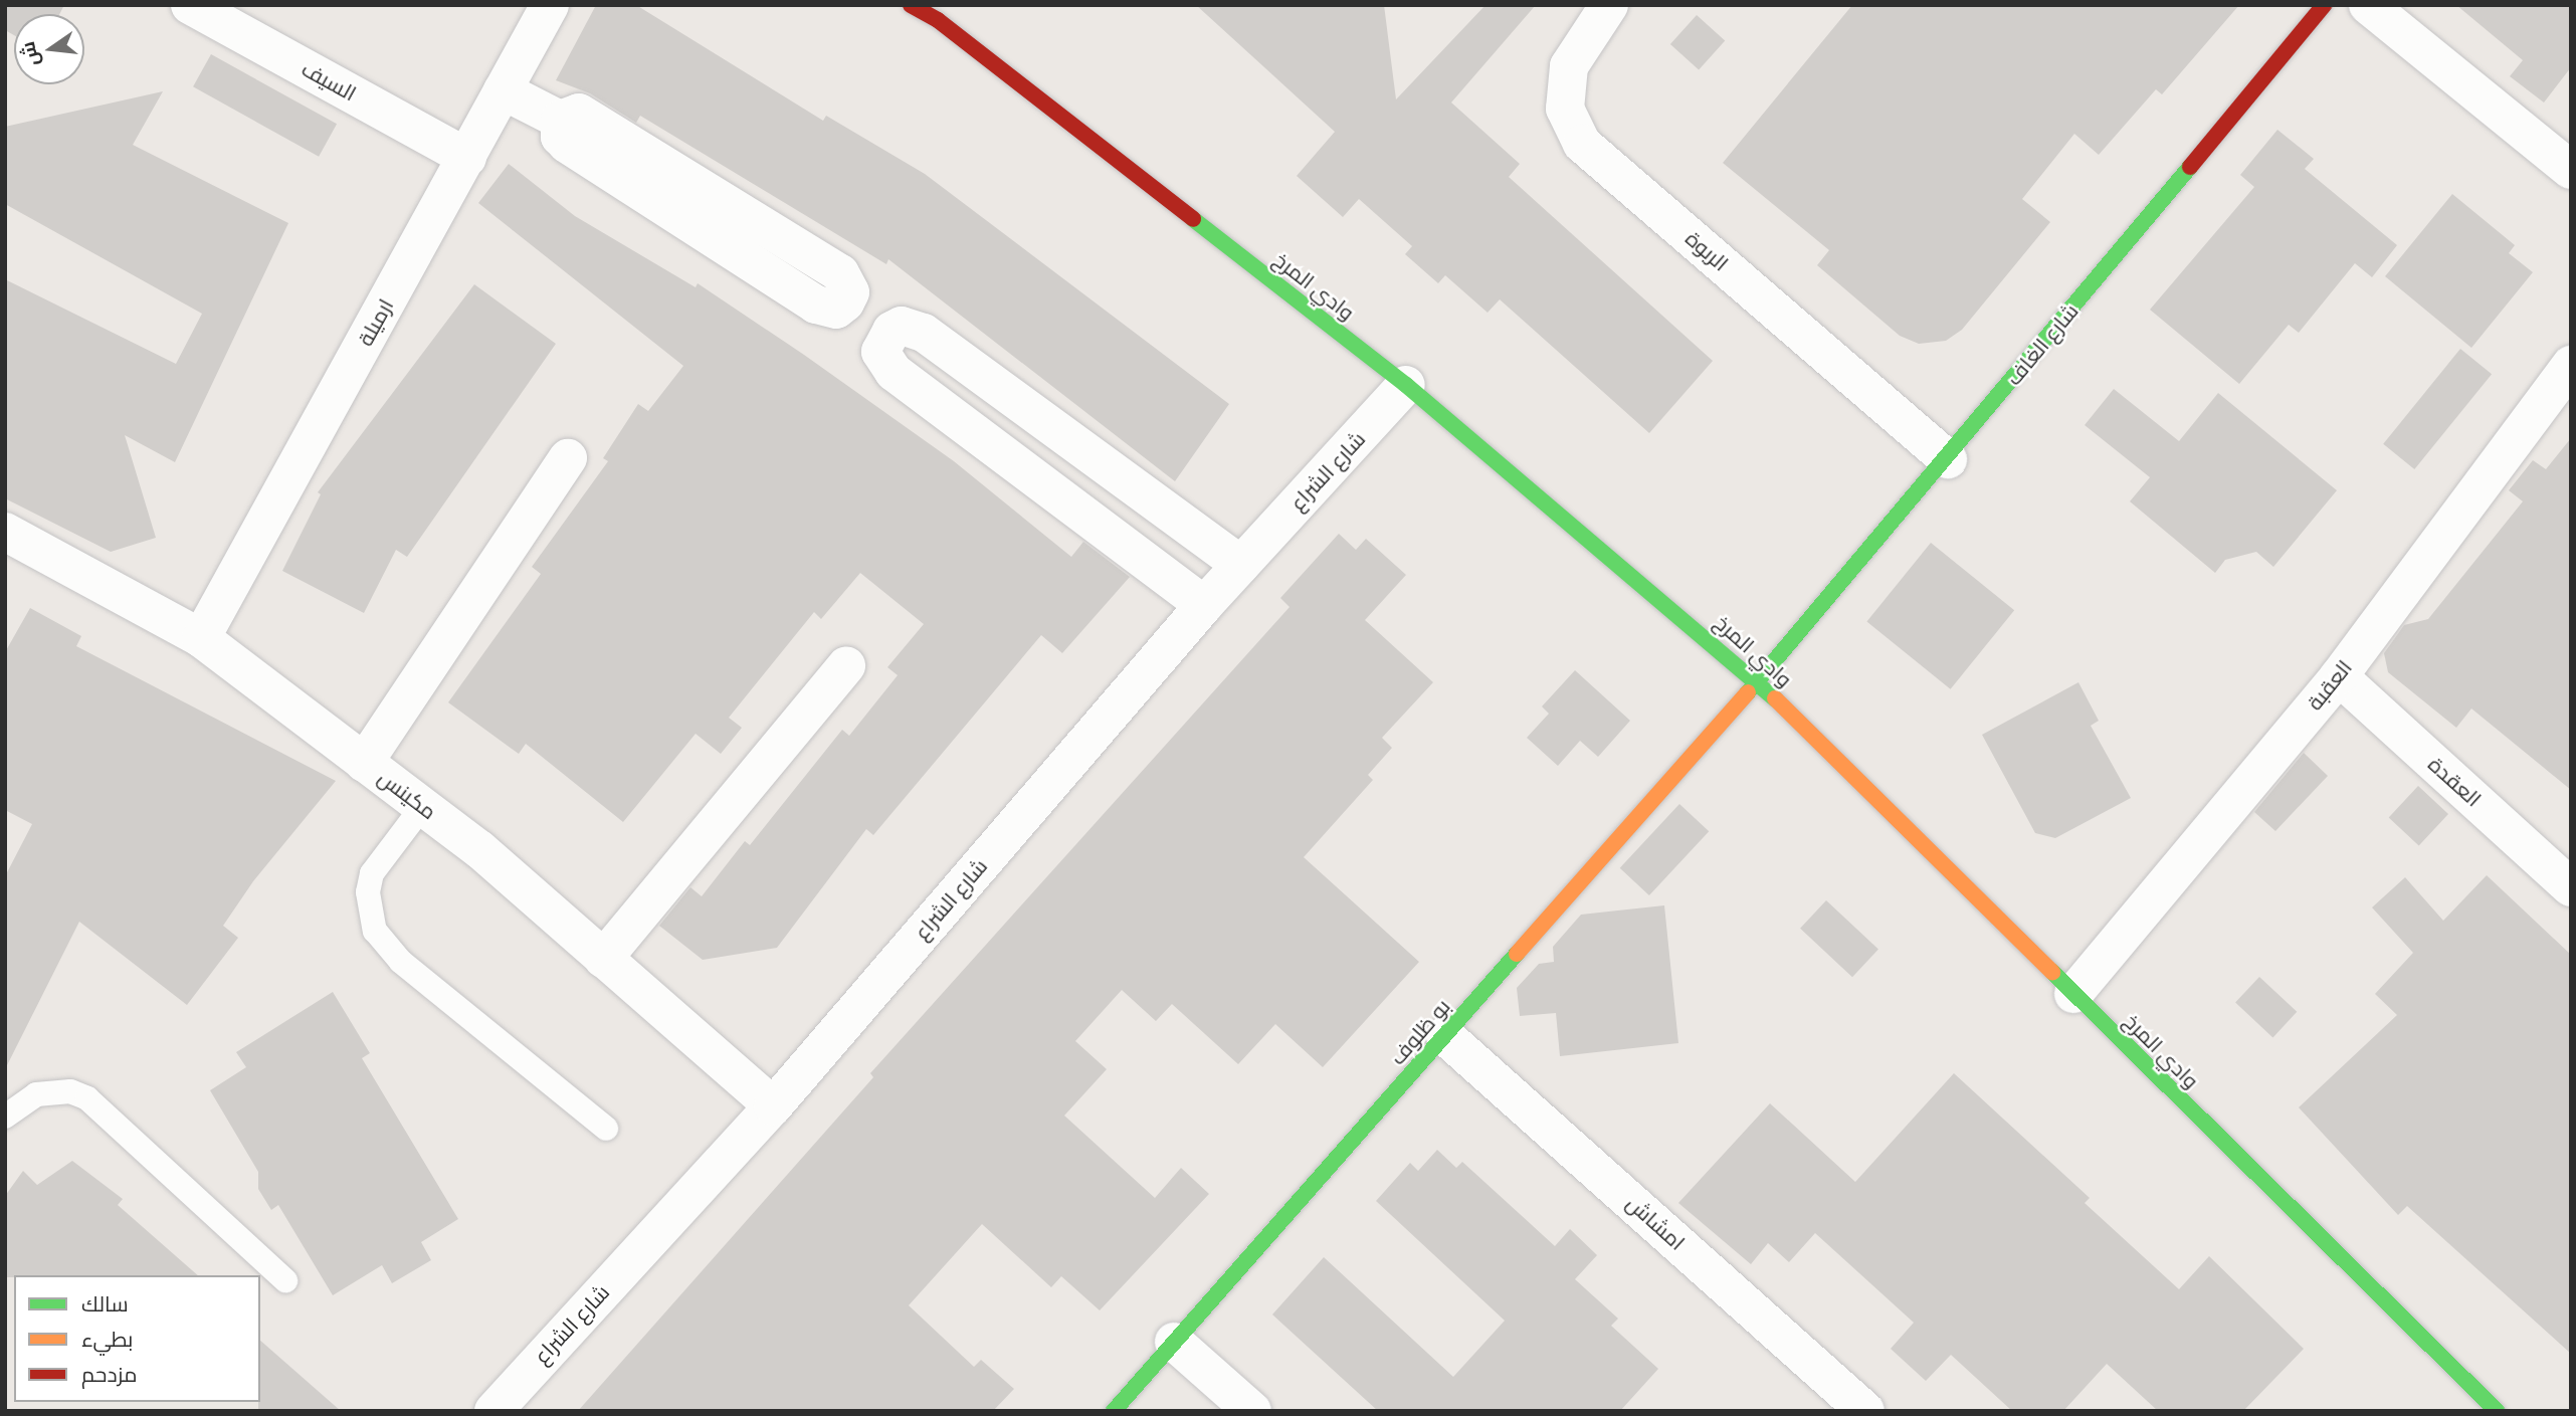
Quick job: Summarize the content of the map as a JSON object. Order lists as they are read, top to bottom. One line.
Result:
{"streets":{"street":["السيف","الربوة","وادي المرخ","ارميلة","شارع الغاف","شارع الشراع","العقبة","العقدة","مكينس","بو ظلوف","امشاش"]},"crossings":[["السيف","ارميلة"],["الربوة","شارع الغاف"],["وادي المرخ","شارع الغاف"],["وادي المرخ","شارع الشراع"],["وادي المرخ","العقبة"],["وادي المرخ","بو ظلوف"],["ارميلة","مكينس"],["شارع الغاف","بو ظلوف"],["شارع الشراع","مكينس"],["العقبة","العقدة"],["بو ظلوف","امشاش"]],"legend":["سالك","بطيء","مزدحم"],"north":"left"}
